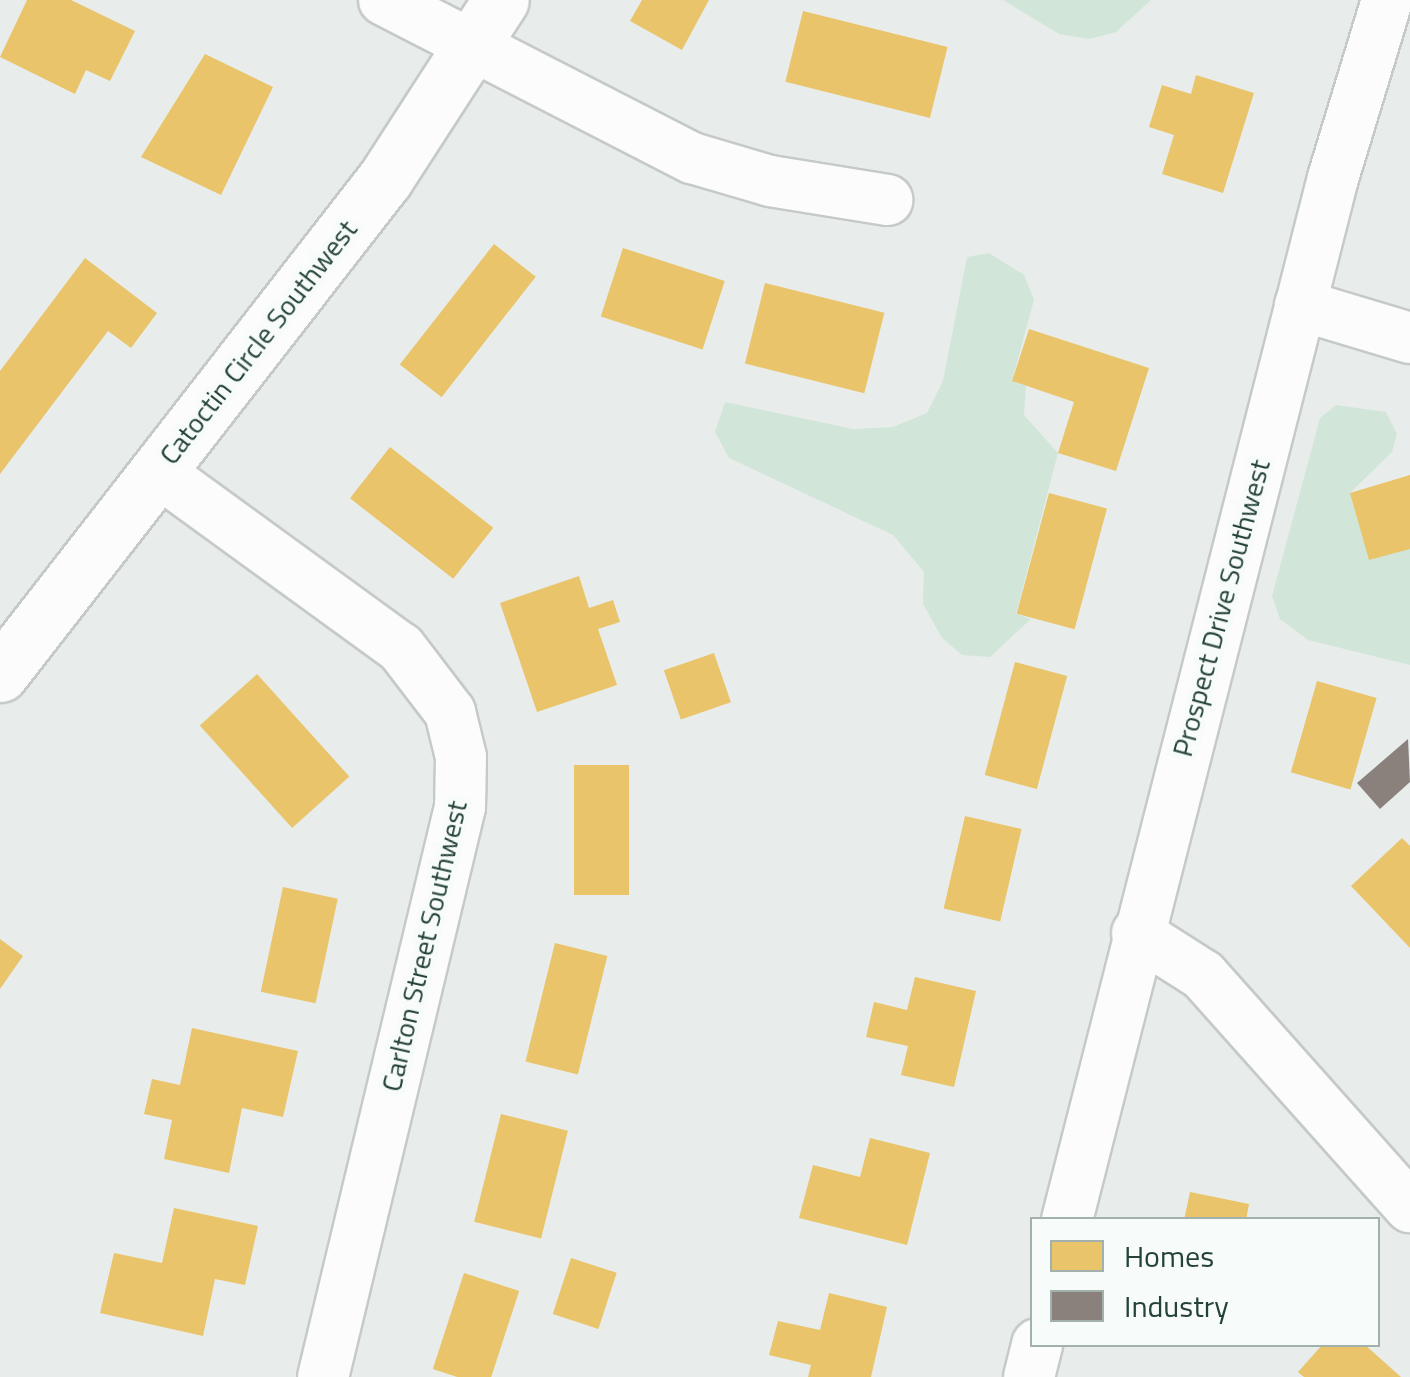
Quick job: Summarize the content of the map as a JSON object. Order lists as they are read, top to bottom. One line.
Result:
{"streets":{"main road":["Catoctin Circle Southwest"],"street":["Prospect Drive Southwest","Carlton Street Southwest"]},"crossings":[["Catoctin Circle Southwest","Carlton Street Southwest"]],"legend":["Homes","Industry"]}
